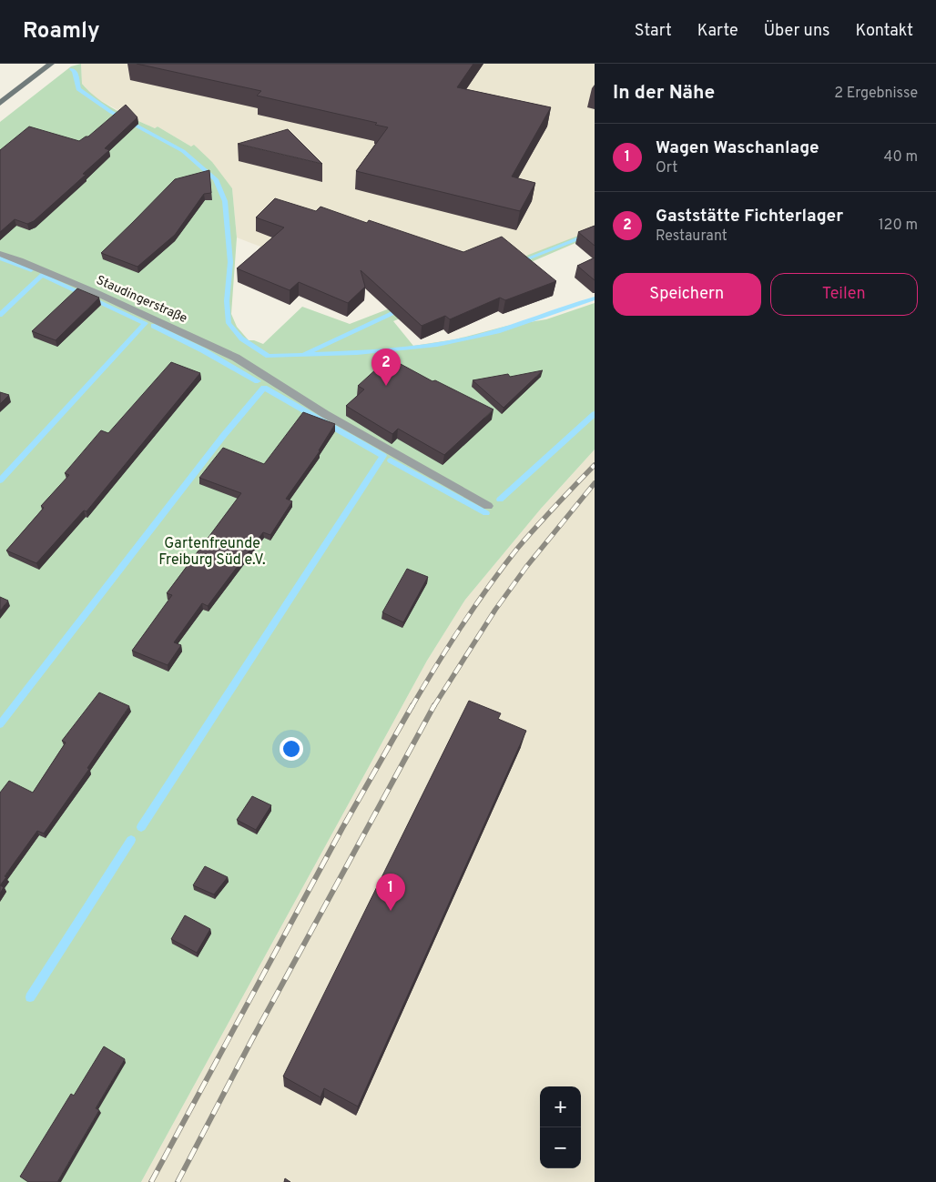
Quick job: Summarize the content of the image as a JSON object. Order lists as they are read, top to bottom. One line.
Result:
{"streets":{"lane":["Staudingerstraße"]},"parks":["Gartenfreunde Freiburg Süd e.V."],"page":{"header":"Roamly","nav":["Start","Karte","Über uns","Kontakt"],"heading":["In der Nähe","2 Ergebnisse"],"list":[{"mark":"1","name":"Wagen Waschanlage","note":"Ort","value":"40 m"},{"mark":"2","name":"Gaststätte Fichterlager","note":"Restaurant","value":"120 m"}],"buttons":["Speichern","Teilen"],"pins":["2","1"],"map_buttons":["+","−"]}}
